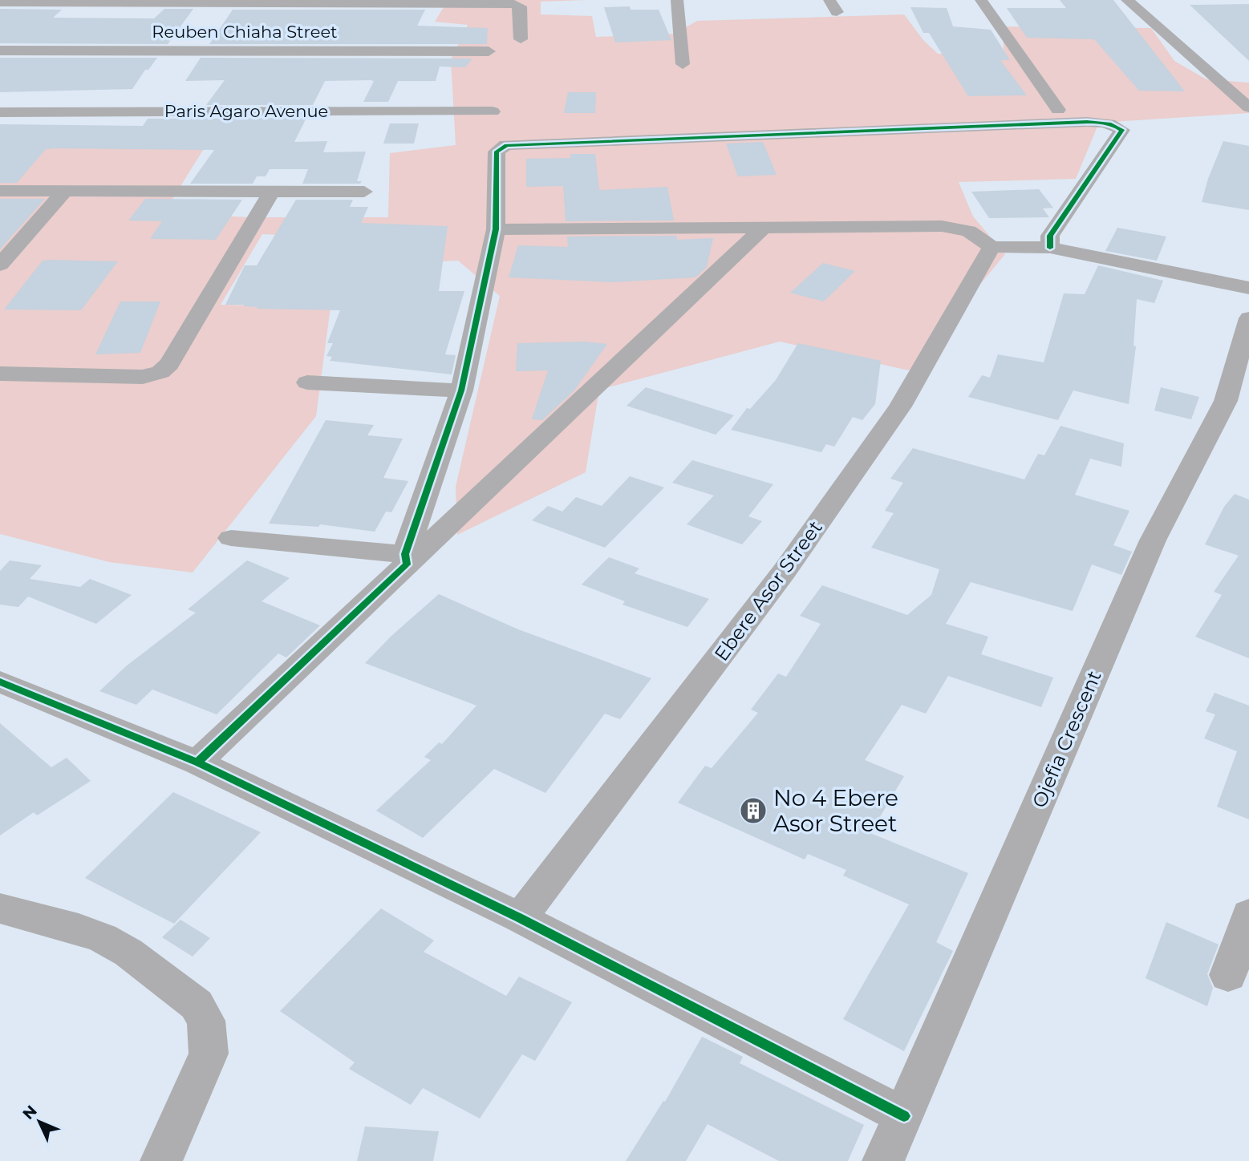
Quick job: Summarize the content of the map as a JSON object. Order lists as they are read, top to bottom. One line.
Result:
{"streets":{"street":["Reuben Chiaha Street","Paris Agaro Avenue","Ebere Asor Street","Ojefia Crescent"]},"places":{"building":["No 4 Ebere Asor Street"]},"north":"top left"}
